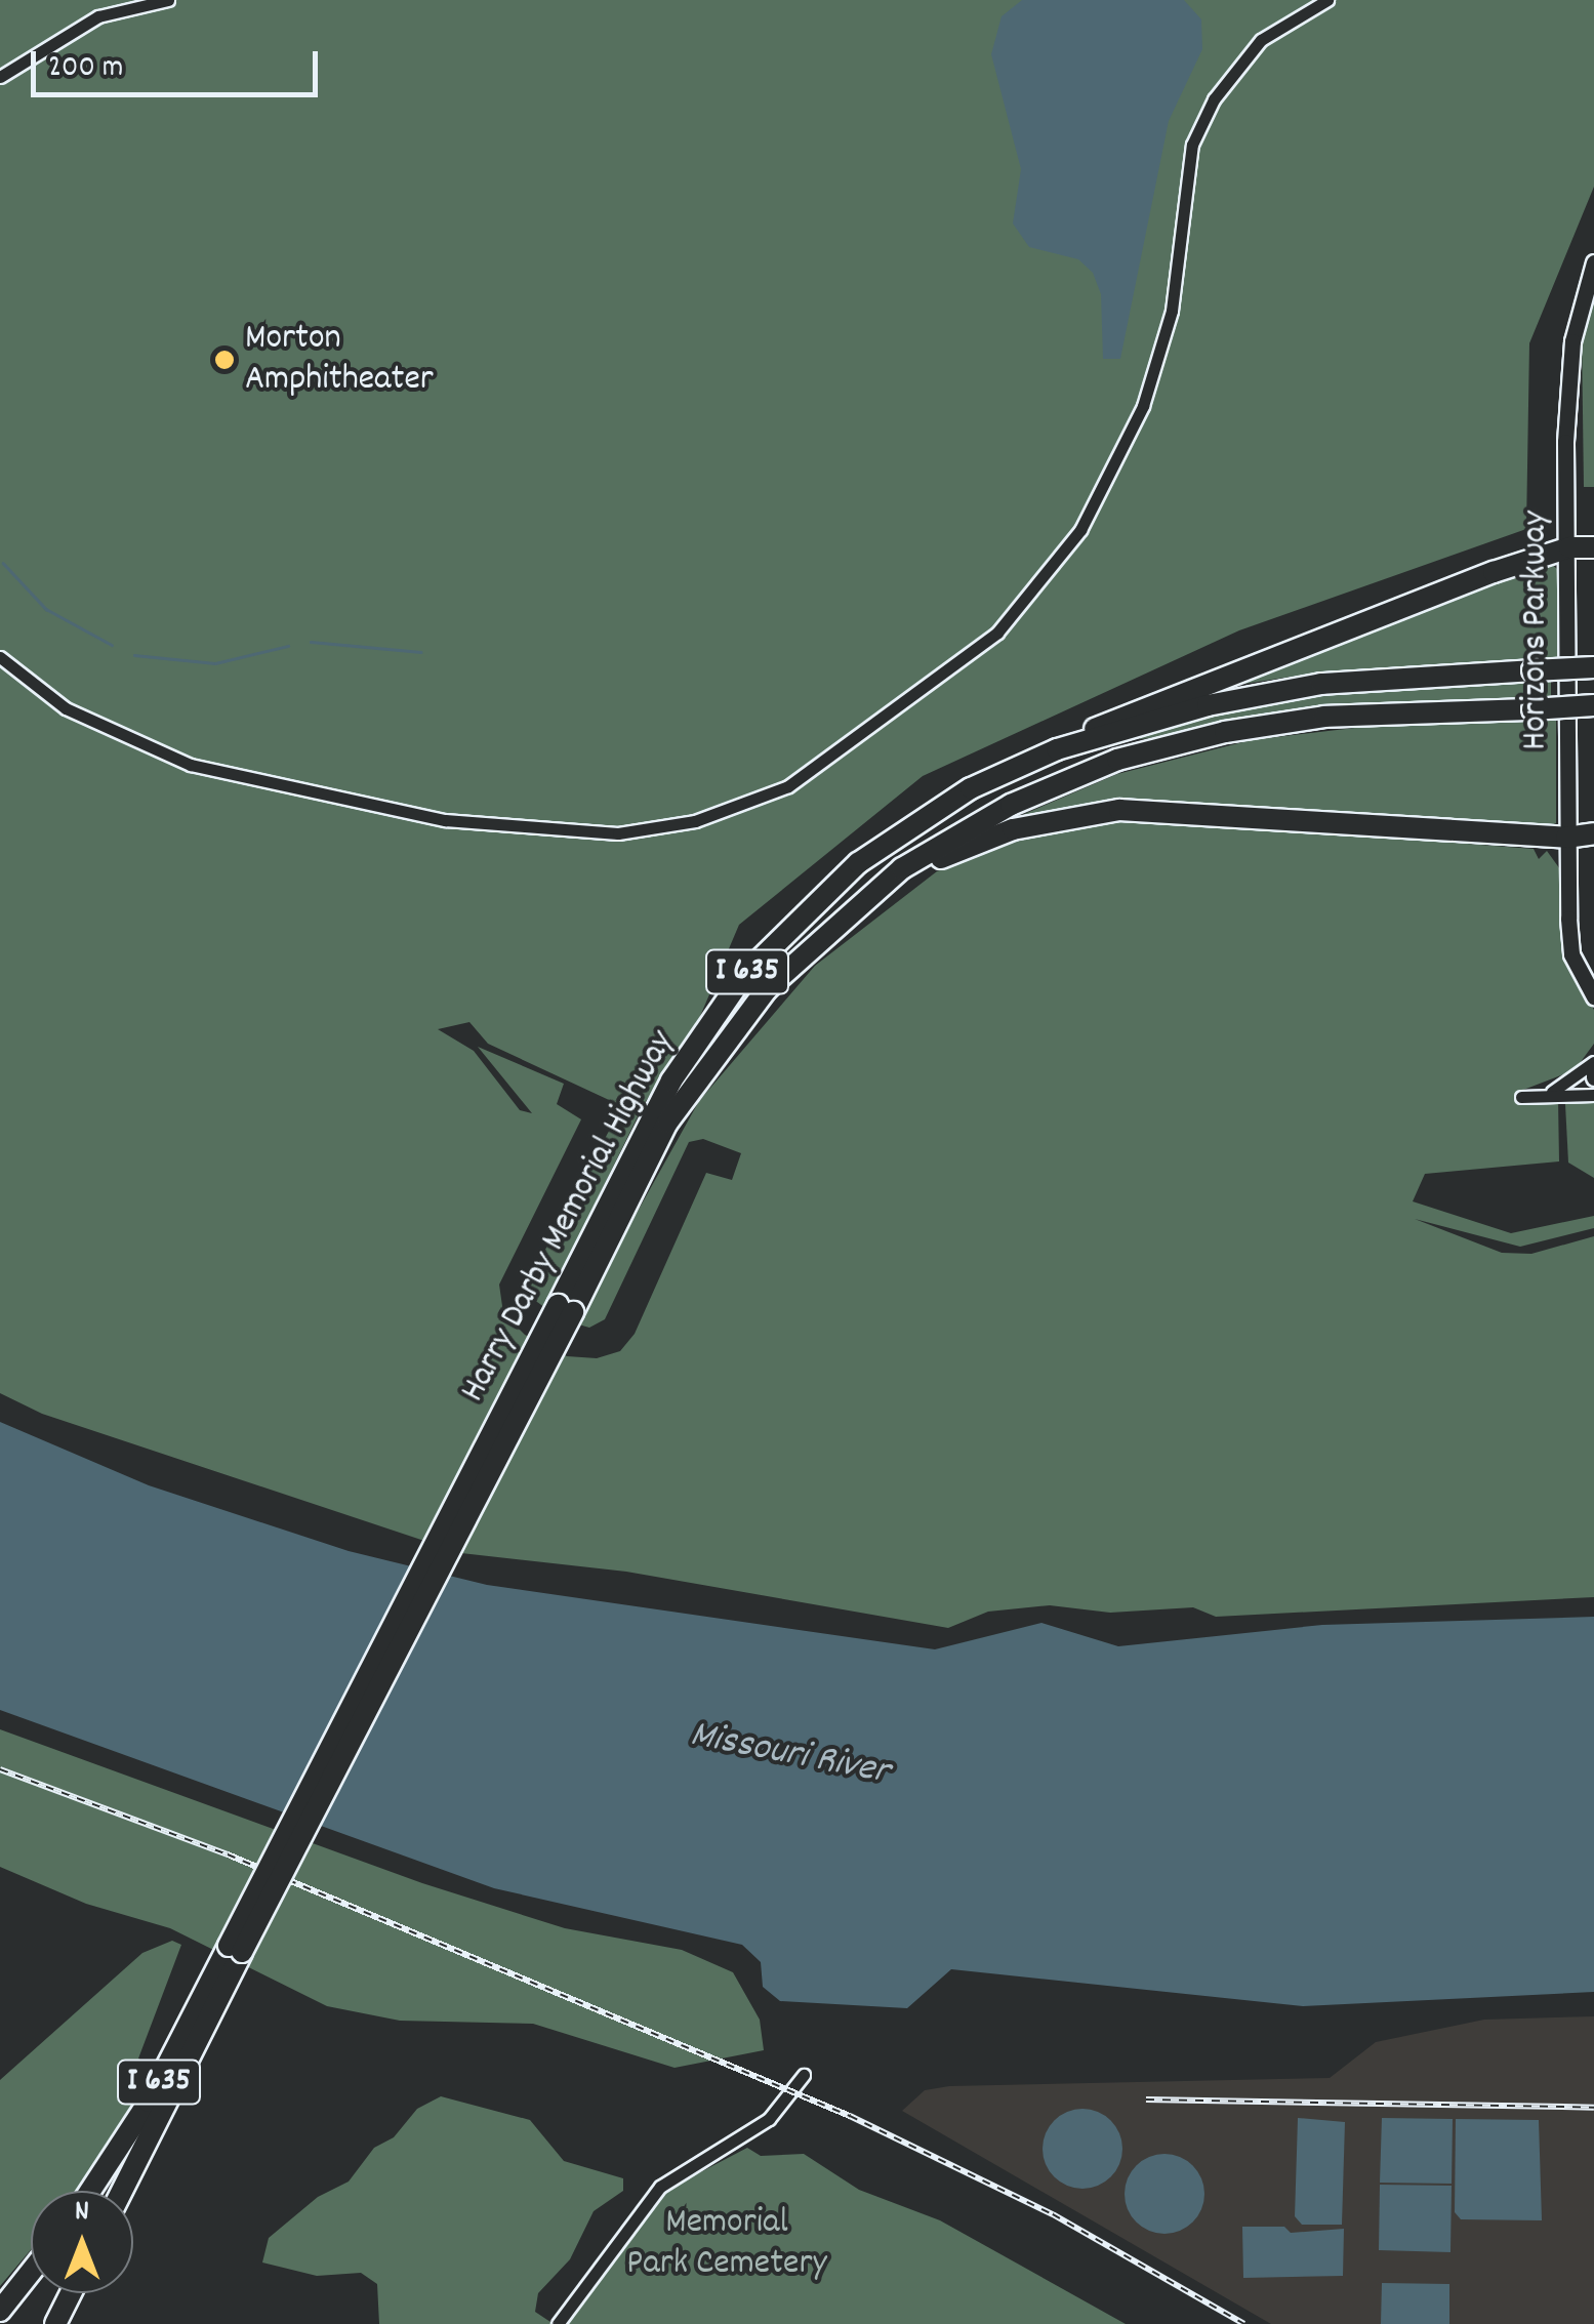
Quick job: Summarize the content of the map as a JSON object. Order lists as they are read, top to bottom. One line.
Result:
{"streets":{"highway":["I 635","Harry Darby Memorial Highway"],"main road":["Horizons Parkway"]},"water":["Missouri River"],"parks":["Memorial Park Cemetery"],"places":["Morton Amphitheater"],"scale_bar":"200 m","north":"top"}
